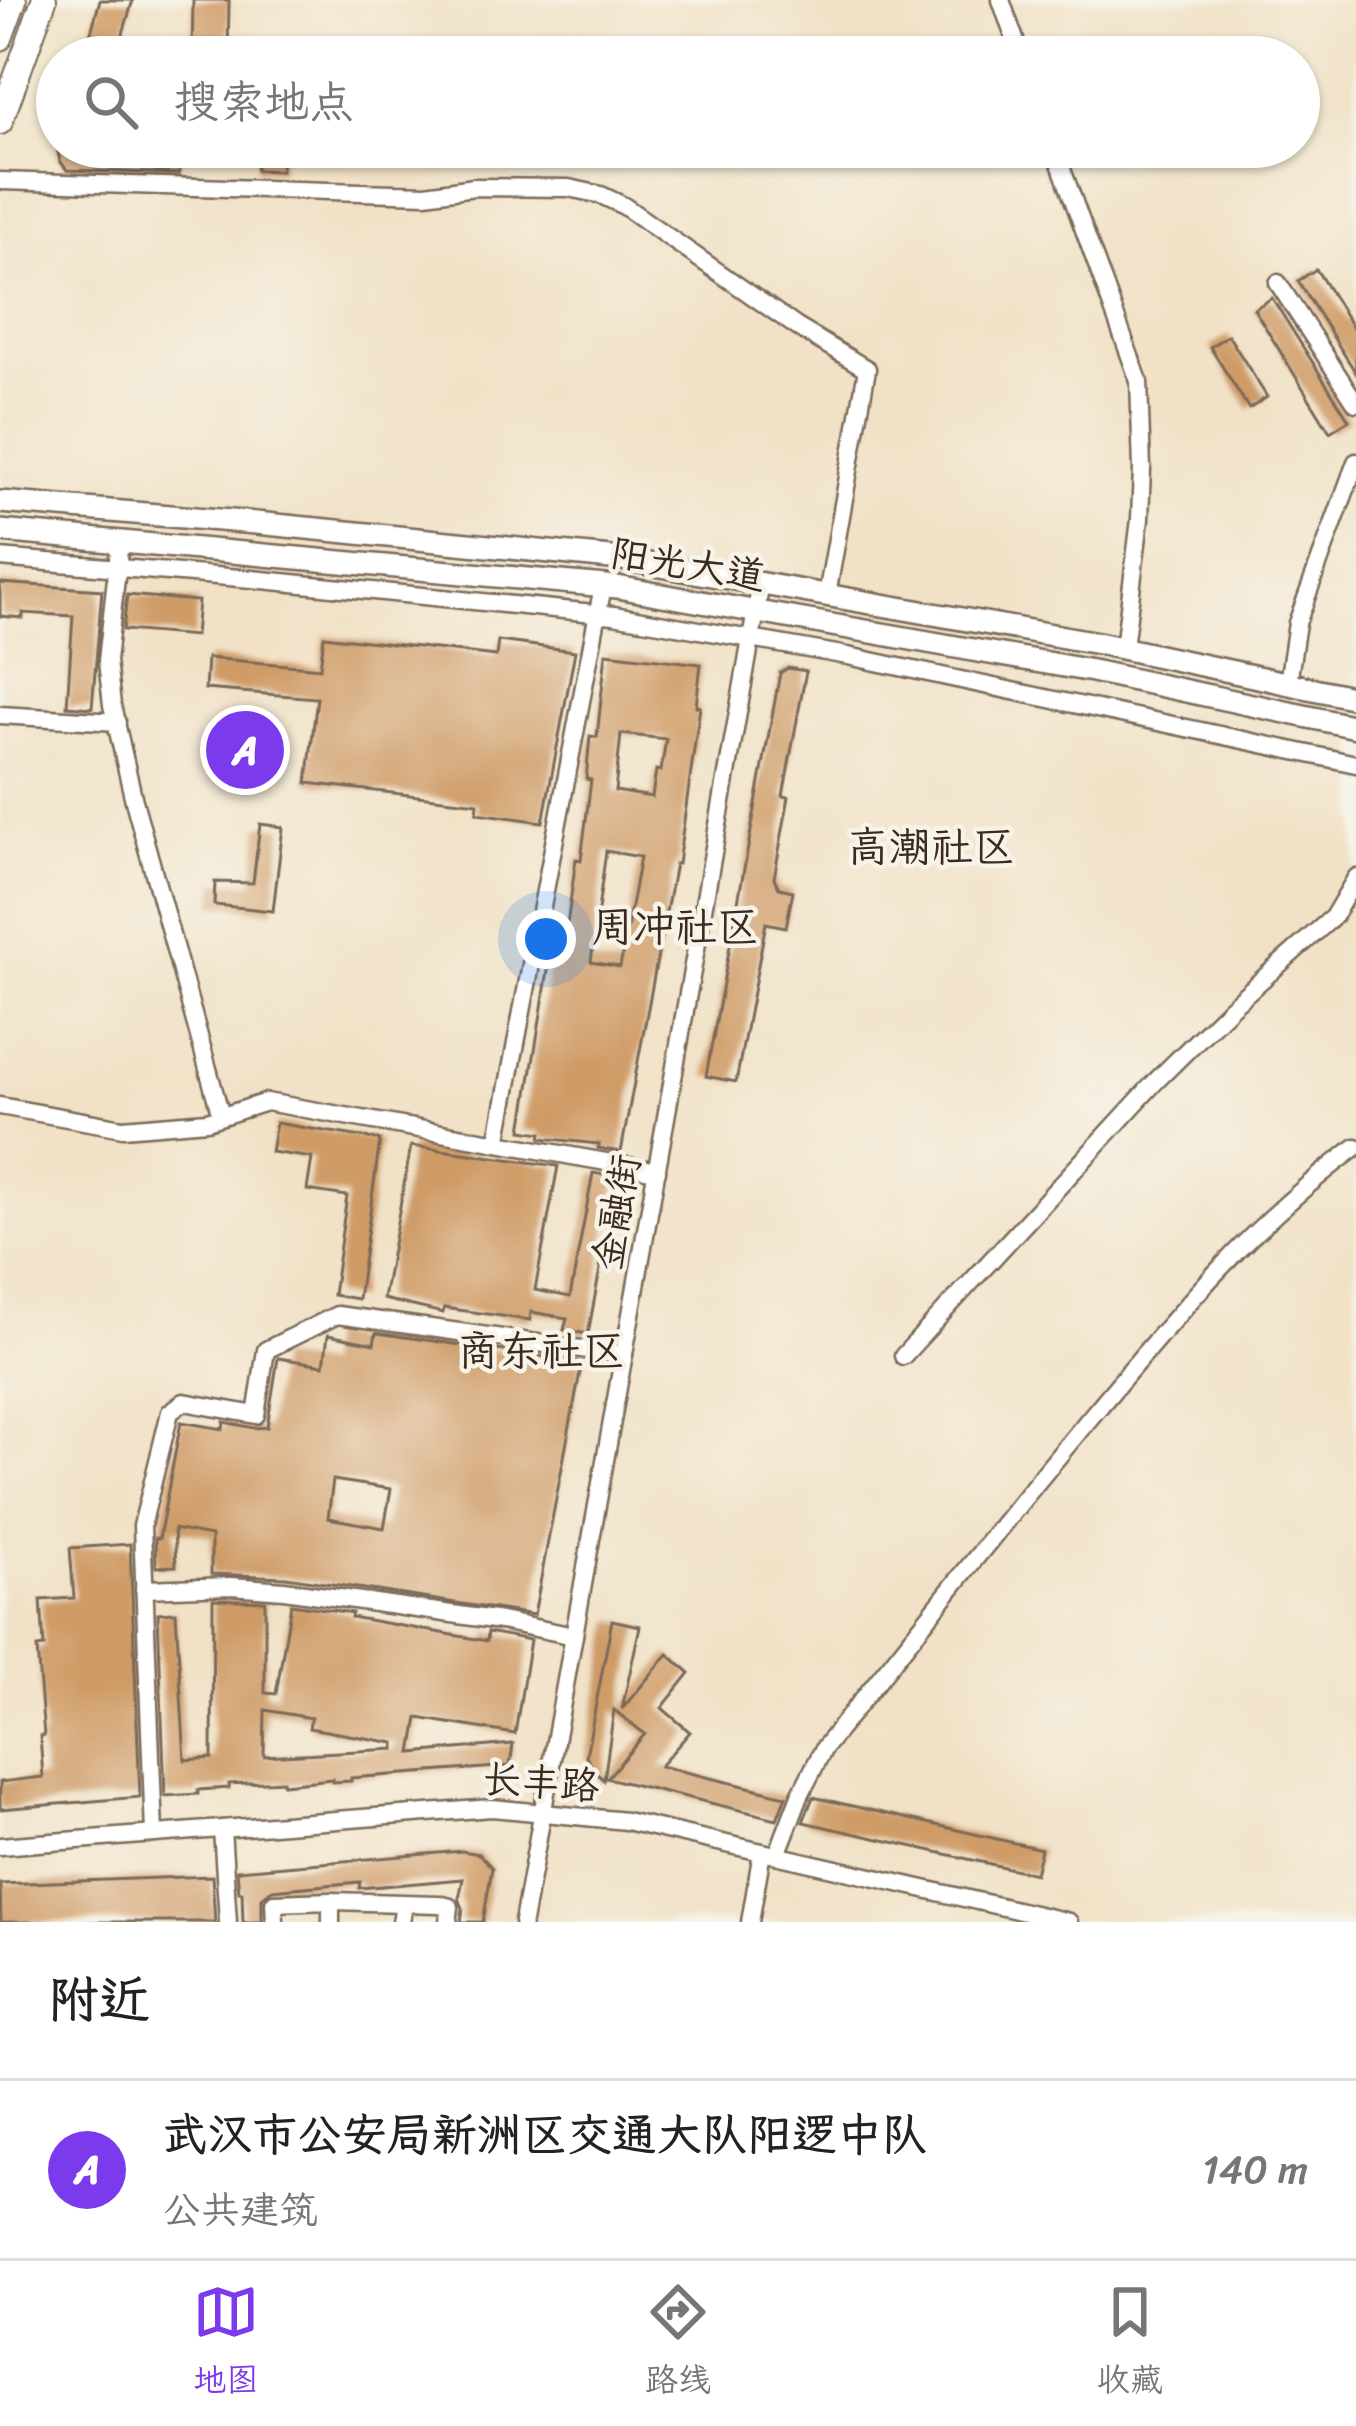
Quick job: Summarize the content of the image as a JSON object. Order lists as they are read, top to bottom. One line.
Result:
{"streets":{"main road":["阳光大道"],"street":["金融街","长丰路"]},"crossings":[["阳光大道","金融街"],["金融街","长丰路"]],"districts":["高潮社区","周冲社区","商东社区"],"page":{"search":"搜索地点","pins":"A","heading":"附近","list":[{"mark":"A","name":"武汉市公安局新洲区交通大队阳逻中队","note":"公共建筑","value":"140 m"}],"nav":["地图","路线","收藏"]}}
